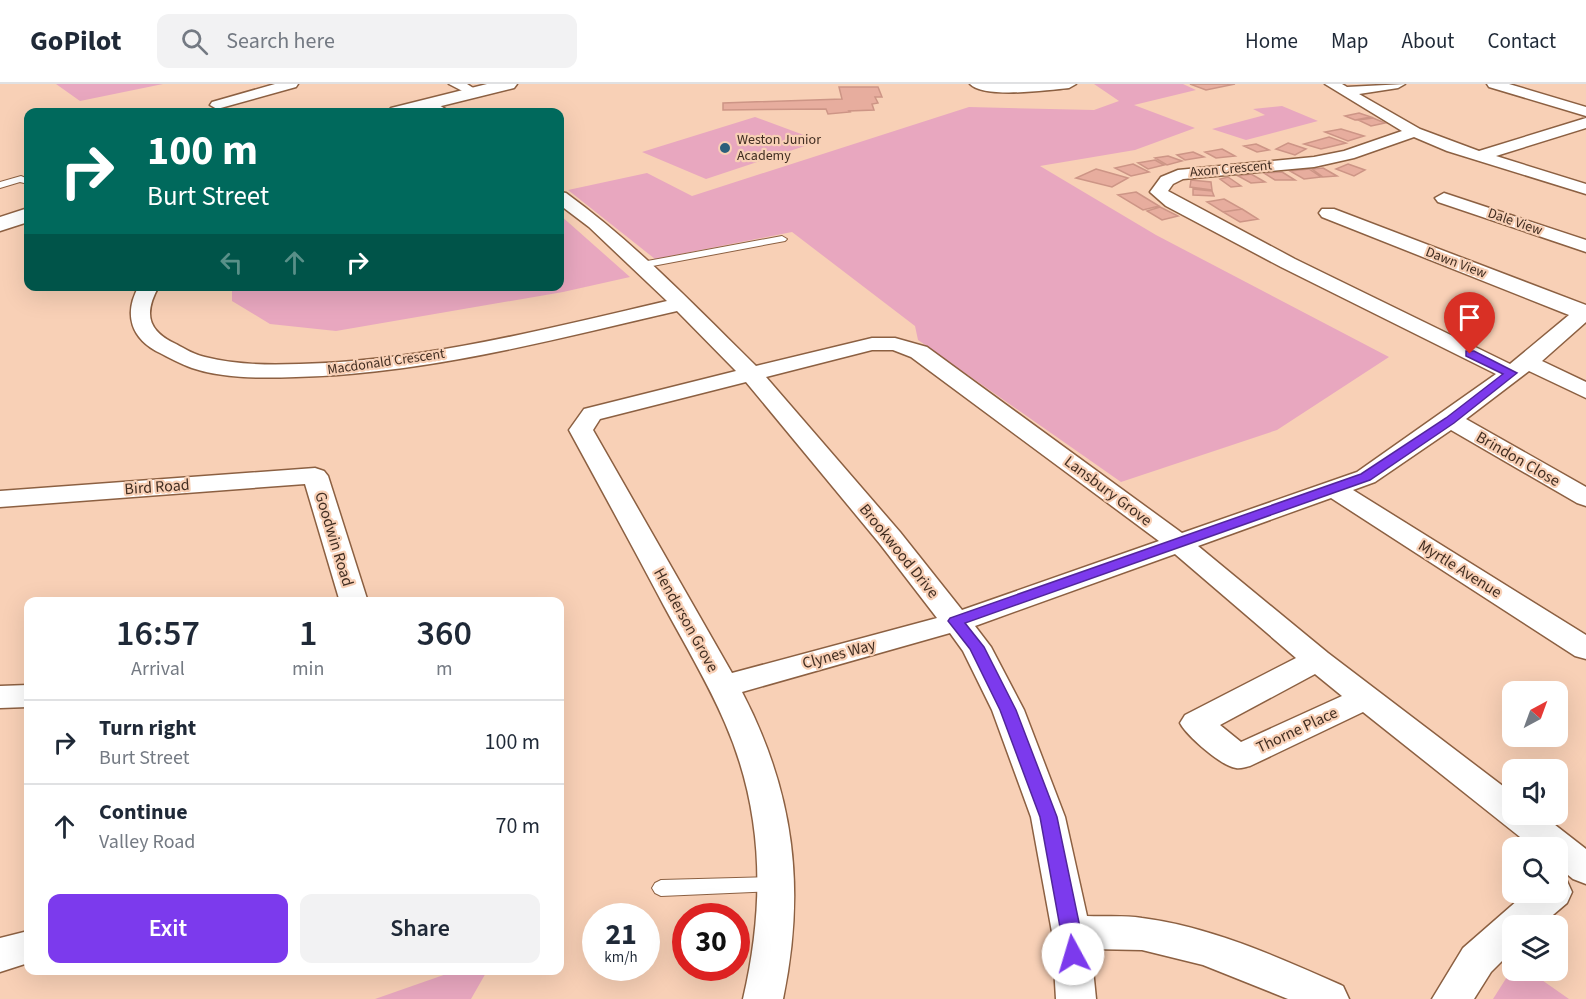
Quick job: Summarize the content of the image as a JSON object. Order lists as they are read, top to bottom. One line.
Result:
{"streets":{"street":["Axon Crescent","Dale View","Dawn View","Macdonald Crescent","Brindon Close","Bird Road","Lansbury Grove","Goodwin Road","Brookwood Drive","Myrtle Avenue","Henderson Grove","Clynes Way","Thorne Place"]},"crossings":[["Axon Crescent","Clynes Way"],["Dawn View","Clynes Way"],["Macdonald Crescent","Brookwood Drive"],["Brindon Close","Clynes Way"],["Bird Road","Goodwin Road"],["Lansbury Grove","Brookwood Drive"],["Lansbury Grove","Henderson Grove"],["Lansbury Grove","Clynes Way"],["Lansbury Grove","Thorne Place"],["Brookwood Drive","Henderson Grove"],["Brookwood Drive","Clynes Way"],["Myrtle Avenue","Clynes Way"],["Henderson Grove","Clynes Way"]],"places":["Weston Junior Academy"],"north":"top right","page":{"header":"GoPilot","search":"Search here","nav":["Home","Map","About","Contact"],"turn":["100 m","Burt Street"],"eta":["16:57","Arrival","1","min","360","m"],"list":[{"name":"Turn right","note":"Burt Street","value":"100 m"},{"name":"Continue","note":"Valley Road","value":"70 m"}],"buttons":["Exit","Share"],"speed":"21 km/h","limit":"30"}}
